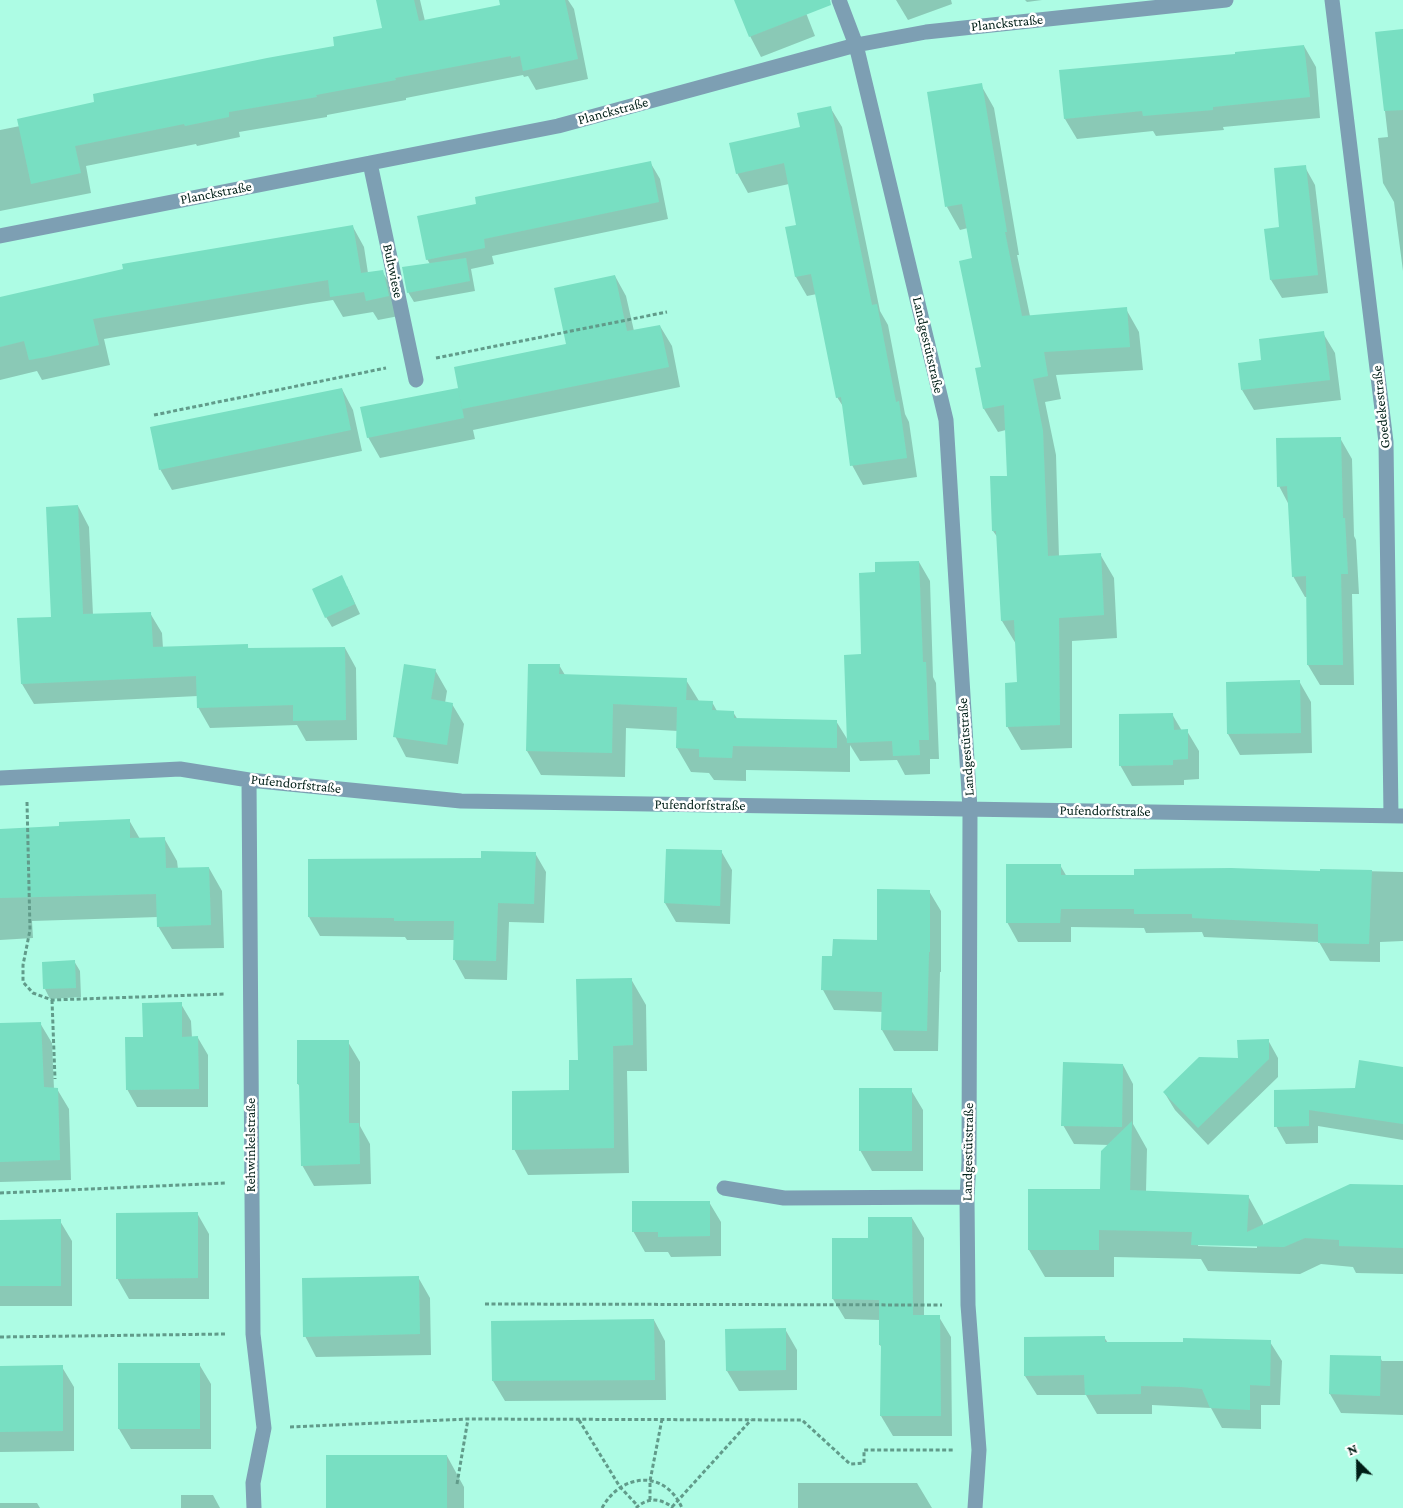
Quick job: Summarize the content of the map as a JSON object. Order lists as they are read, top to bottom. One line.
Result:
{"streets":{"street":["Planckstraße","Bultwiese","Landgestütstraße","Goedekestraße","Pufendorfstraße","Rehwinkelstraße"]},"crossings":[["Planckstraße","Bultwiese"],["Planckstraße","Landgestütstraße"],["Landgestütstraße","Pufendorfstraße"],["Goedekestraße","Pufendorfstraße"],["Pufendorfstraße","Rehwinkelstraße"]],"north":"top left"}
